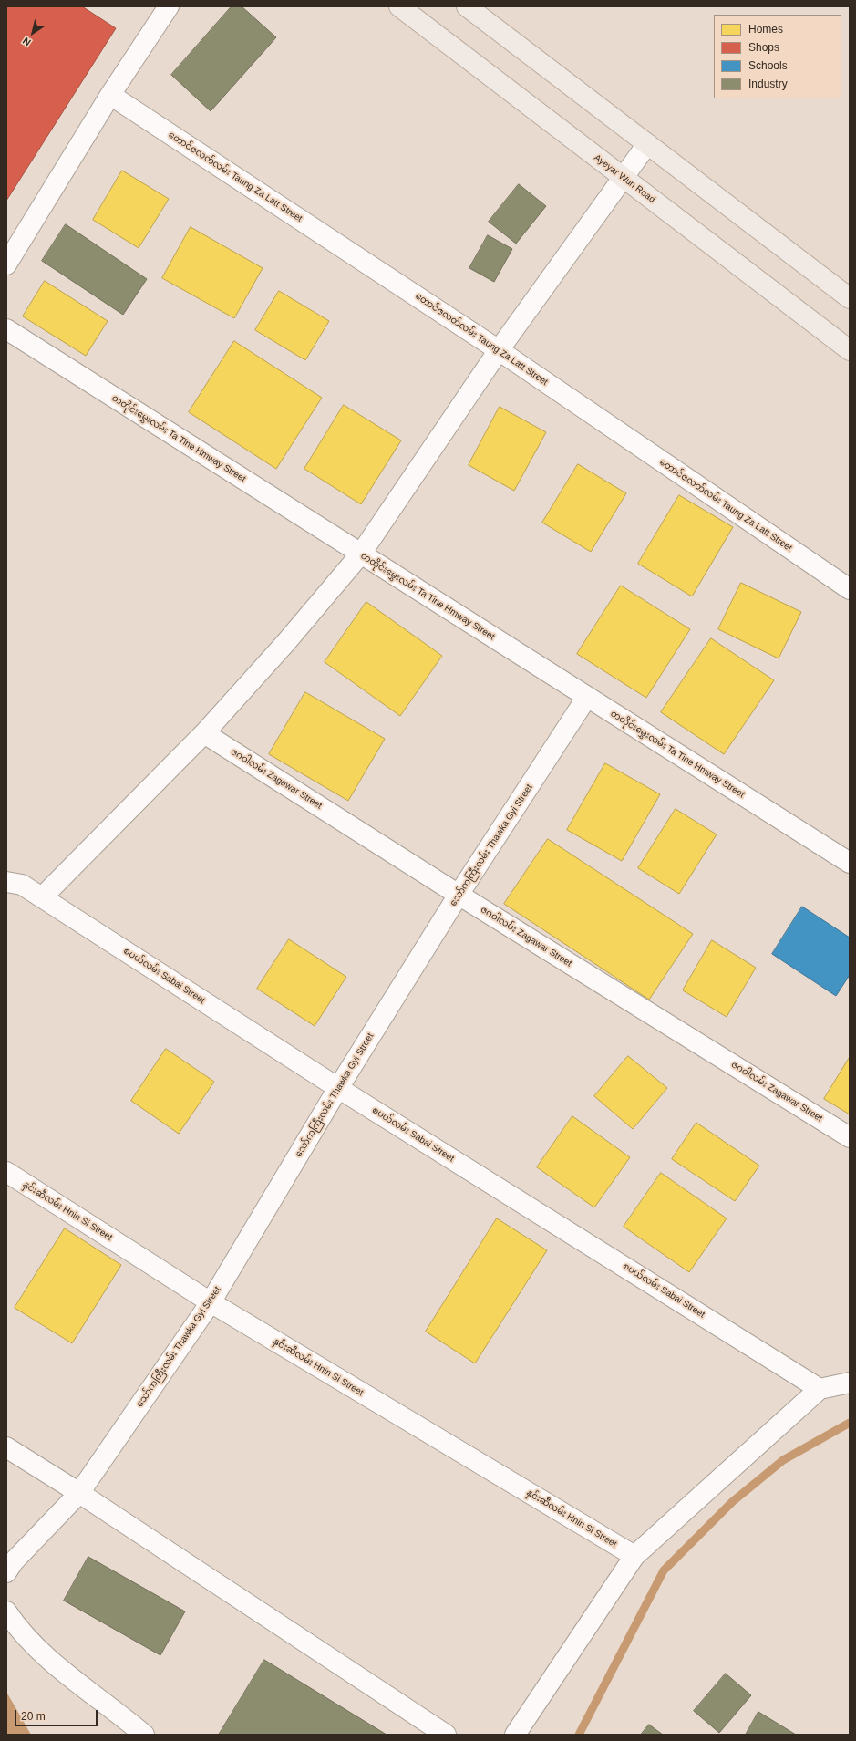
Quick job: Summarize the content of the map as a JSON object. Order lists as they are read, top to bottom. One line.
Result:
{"streets":{"main road":["Ayeyar Wun Road"],"street":["တောင်ဇလတ်လမ်း Taung Za Latt Street","တတိုင်းမွှေးလမ်း Ta Tine Hmway Street","ဇဂဝါလမ်း Zagawar Street","သော်ကကြီးလမ်း Thawka Gyi Street","စပယ်လမ်း Sabai Street","နှင်းဆီလမ်း Hnin Si Street"]},"crossings":[["တတိုင်းမွှေးလမ်း Ta Tine Hmway Street","သော်ကကြီးလမ်း Thawka Gyi Street"],["ဇဂဝါလမ်း Zagawar Street","သော်ကကြီးလမ်း Thawka Gyi Street"],["သော်ကကြီးလမ်း Thawka Gyi Street","စပယ်လမ်း Sabai Street"],["သော်ကကြီးလမ်း Thawka Gyi Street","နှင်းဆီလမ်း Hnin Si Street"]],"legend":["Homes","Shops","Schools","Industry"],"scale_bar":"20 m","north":"bottom left"}
